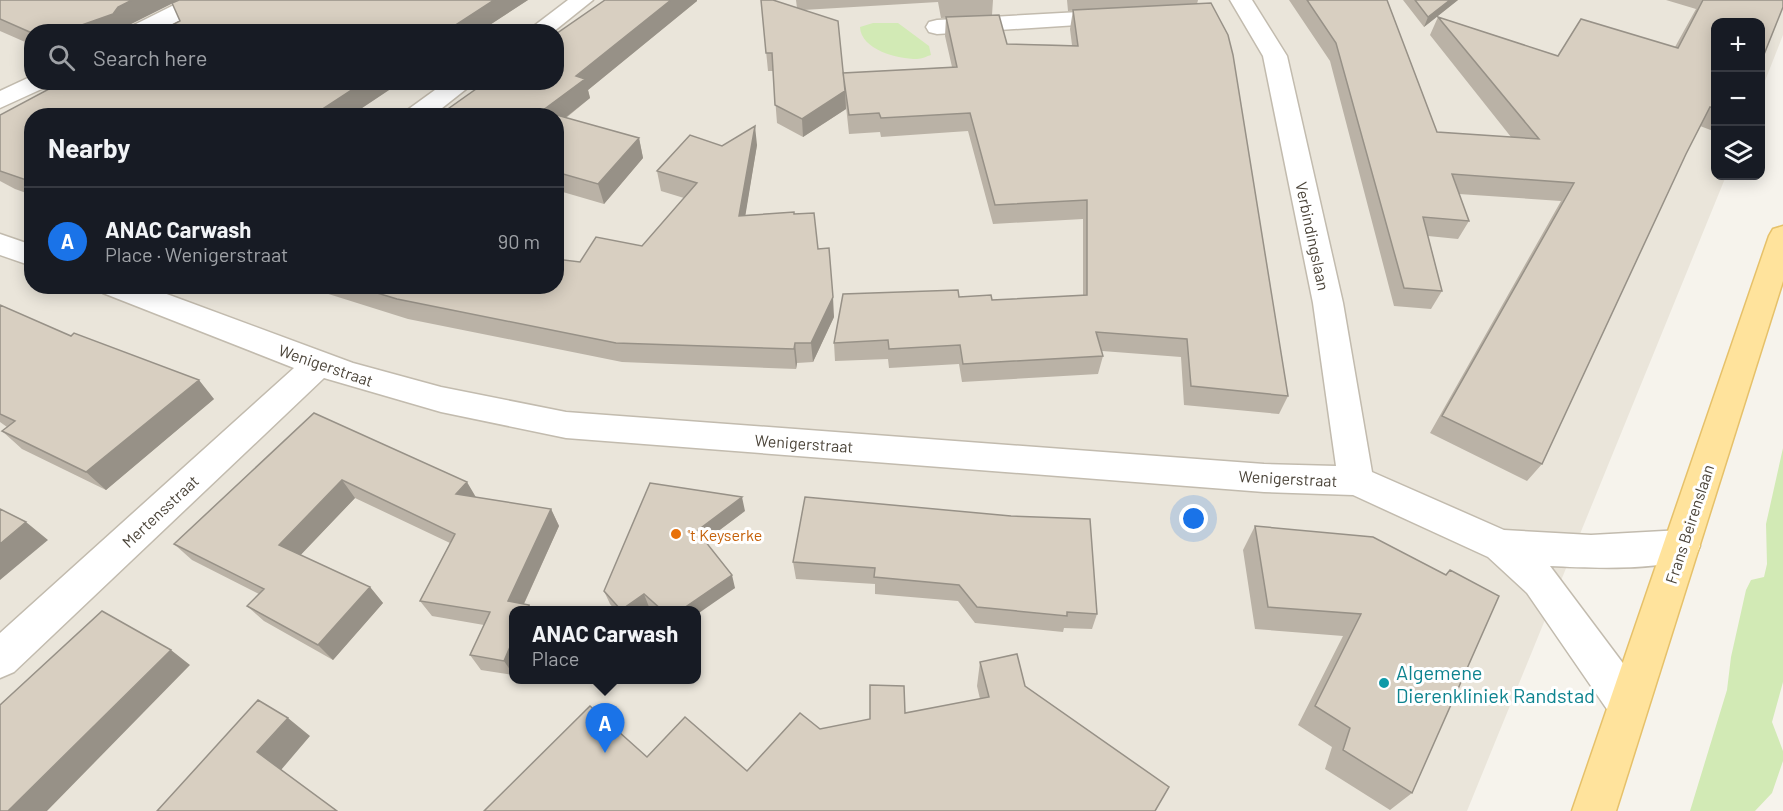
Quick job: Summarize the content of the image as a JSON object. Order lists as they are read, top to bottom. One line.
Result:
{"streets":{"main road":["Frans Beirenslaan"],"street":["Verbindingslaan","Wenigerstraat","Mertensstraat"]},"crossings":[["Verbindingslaan","Wenigerstraat"],["Wenigerstraat","Mertensstraat"],["Wenigerstraat","Frans Beirenslaan"]],"places":["'t Keyserke","Algemene Dierenkliniek Randstad"],"page":{"map_buttons":["+","−"],"search":"Search here","heading":"Nearby","list":[{"mark":"A","name":"ANAC Carwash","note":"Place · Wenigerstraat","value":"90 m"}],"popup":["ANAC Carwash","Place"],"pins":"A"}}
